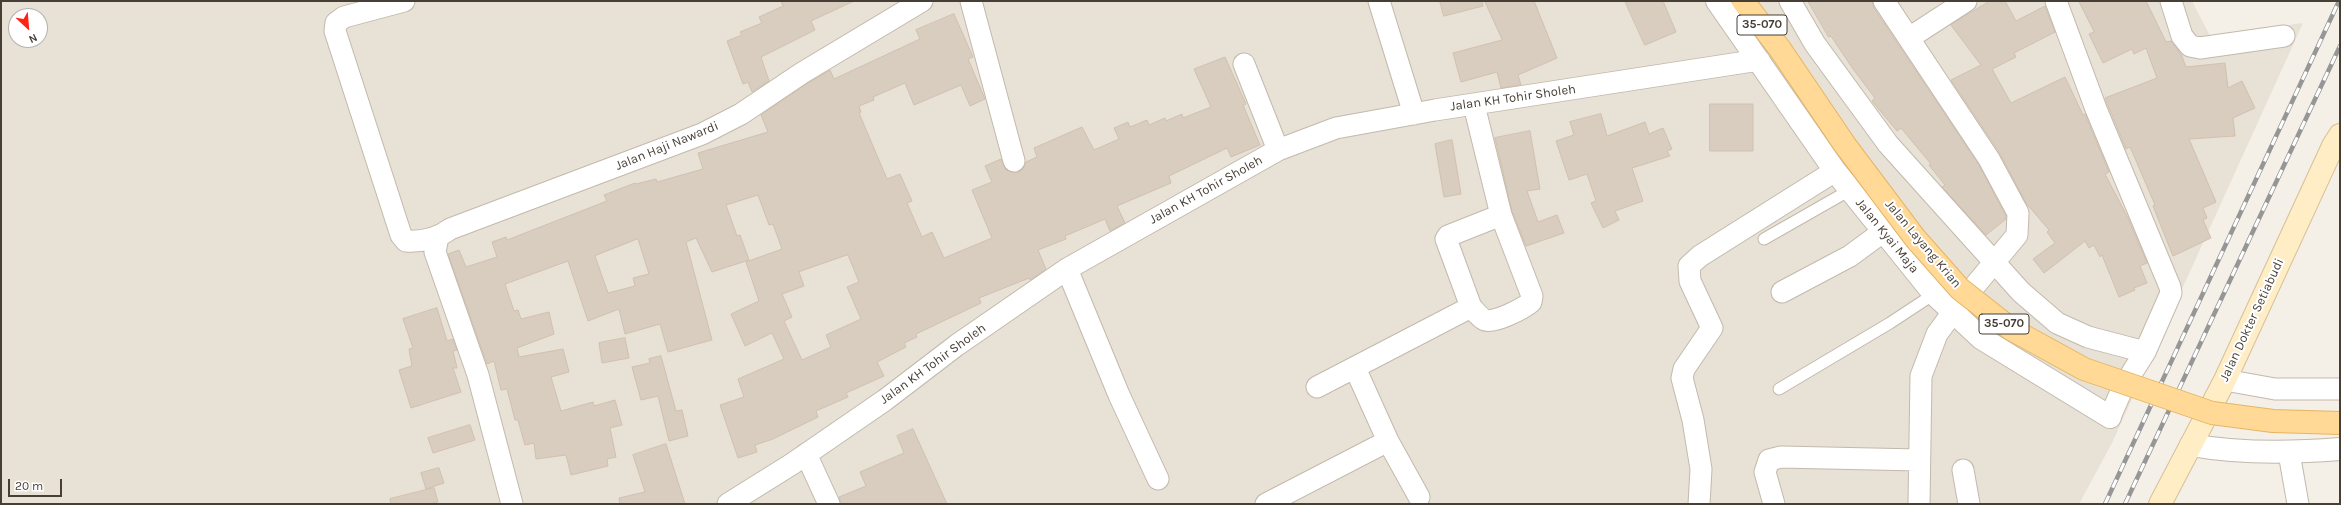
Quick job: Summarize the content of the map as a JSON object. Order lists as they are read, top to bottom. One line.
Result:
{"streets":{"main road":["35-070","Jalan Layang Krian","Jalan Dokter Setiabudi"],"street":["Jalan KH Tohir Sholeh","Jalan Haji Nawardi","Jalan Kyai Maja"]},"crossings":[["Jalan KH Tohir Sholeh","Jalan Kyai Maja"]],"scale_bar":"20 m","north":"bottom right"}
